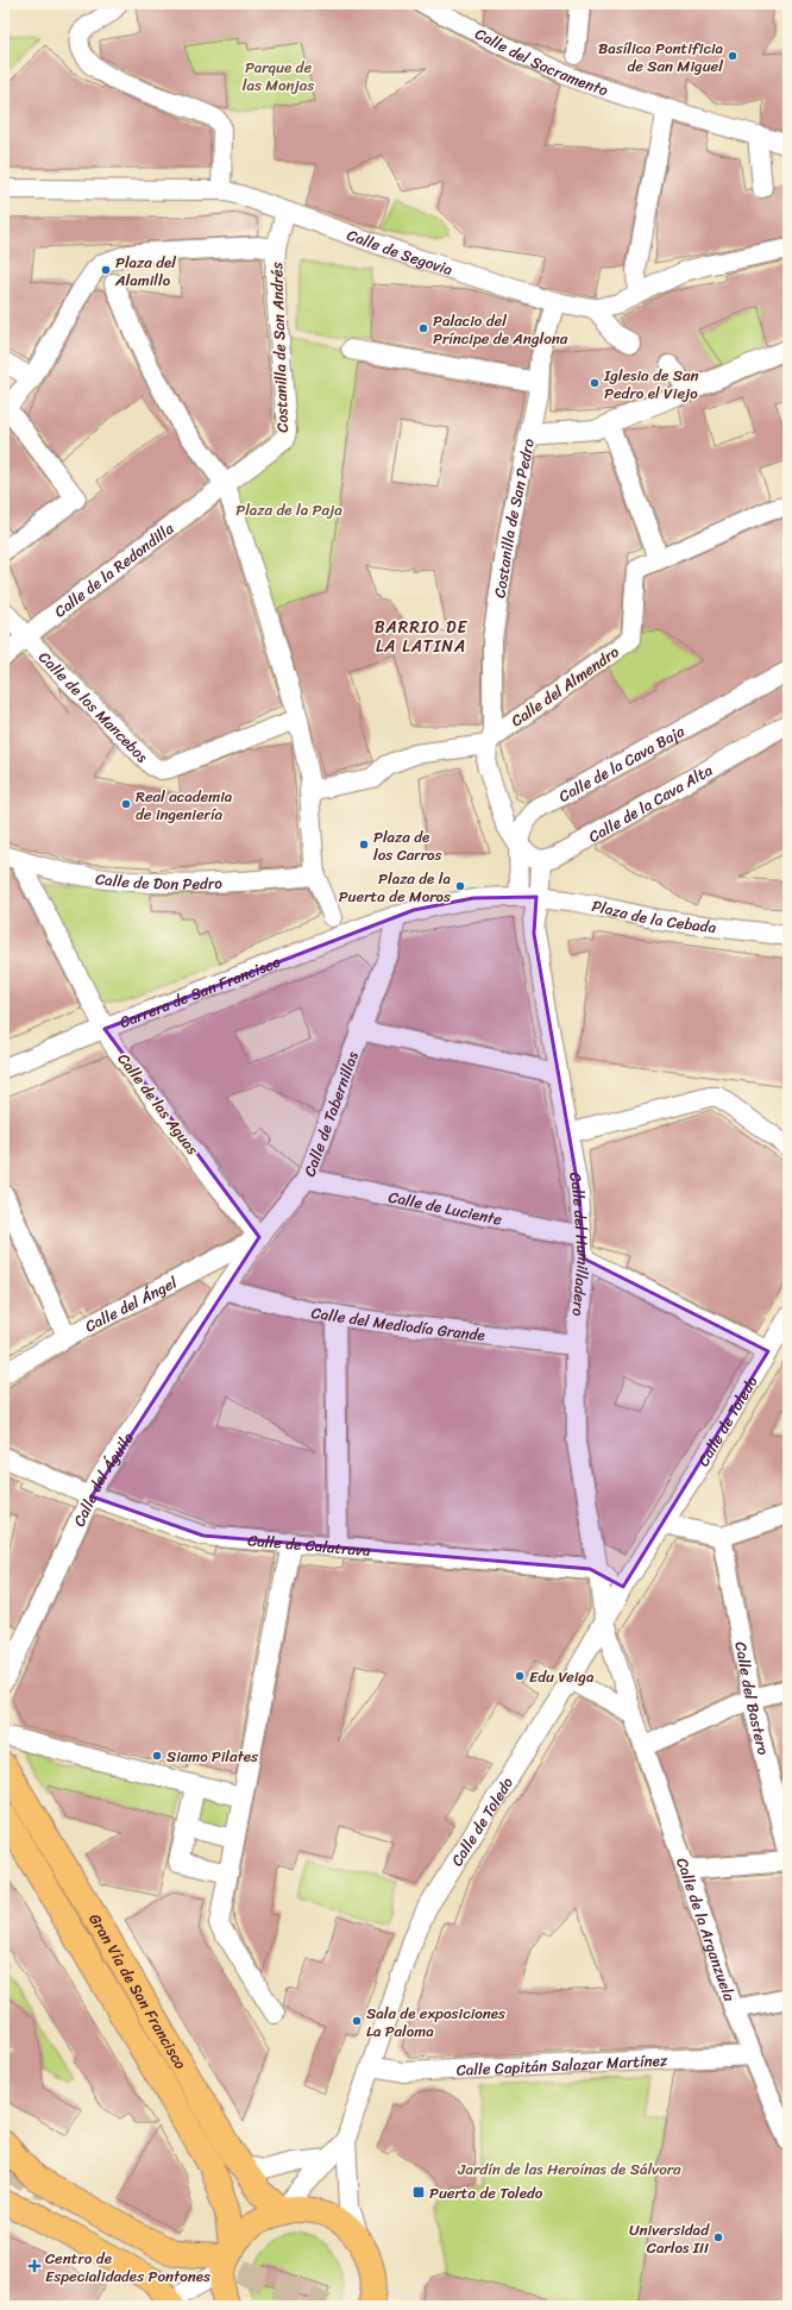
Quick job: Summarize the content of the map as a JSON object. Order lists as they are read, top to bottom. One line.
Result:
{"streets":{"main road":["Gran Vía de San Francisco"],"street":["Calle del Sacramento","Calle de Segovia","Costanilla de San Andrés","Costanilla de San Pedro","Calle de la Redondilla","Calle del Almendro","Calle de los Mancebos","Calle de la Cava Baja","Calle de la Cava Alta","Calle de Don Pedro","Plaza de la Cebada","Carrera de San Francisco","Calle de las Aguas","Calle de Tabernillas","Calle de Luciente","Calle del Humilladero","Calle del Ángel","Calle del Mediodía Grande","Calle de Toledo","Calle del Águila","Calle de Calatrava","Calle del Bastero","Calle de la Arganzuela","Calle Capitán Salazar Martínez"]},"crossings":[["Calle de Segovia","Costanilla de San Andrés"],["Calle de Segovia","Costanilla de San Pedro"],["Costanilla de San Andrés","Calle de la Redondilla"],["Costanilla de San Pedro","Calle del Almendro"],["Costanilla de San Pedro","Calle de la Cava Baja"],["Calle de la Redondilla","Calle de los Mancebos"],["Calle de la Cava Baja","Plaza de la Cebada"],["Calle de la Cava Baja","Calle del Humilladero"],["Calle de Don Pedro","Calle de las Aguas"],["Plaza de la Cebada","Calle del Humilladero"],["Carrera de San Francisco","Calle de las Aguas"],["Carrera de San Francisco","Calle de Tabernillas"],["Calle de las Aguas","Calle de Tabernillas"],["Calle de las Aguas","Calle del Ángel"],["Calle de Tabernillas","Calle de Luciente"],["Calle de Tabernillas","Calle del Ángel"],["Calle de Tabernillas","Calle del Mediodía Grande"],["Calle de Tabernillas","Calle del Águila"],["Calle de Luciente","Calle del Humilladero"],["Calle del Humilladero","Calle del Mediodía Grande"],["Calle del Humilladero","Calle de Toledo"],["Calle del Humilladero","Calle de Calatrava"],["Calle del Humilladero","Calle de la Arganzuela"],["Calle del Mediodía Grande","Calle del Águila"],["Calle de Toledo","Calle de Calatrava"],["Calle de Toledo","Calle de la Arganzuela"],["Calle de Toledo","Gran Vía de San Francisco"],["Calle de Toledo","Calle Capitán Salazar Martínez"],["Calle del Águila","Calle de Calatrava"],["Calle de la Arganzuela","Calle Capitán Salazar Martínez"]],"districts":["BARRIO DE LA LATINA"],"parks":["Parque de las Monjas","Plaza de la Paja","Jardín de las Heroínas de Sálvora"],"places":{"other":["Basílica Pontificia de San Miguel","Plaza del Alamillo","Palacio del Príncipe de Anglona","Iglesia de San Pedro el Viejo","Real academia de ingeniería","Plaza de los Carros","Plaza de la Puerta de Moros","Edu Veiga","Siamo Pilates","Sala de exposiciones La Paloma","Universidad Carlos III"],"transit":["Puerta de Toledo"],"health":["Centro de Especialidades Pontones"]}}
